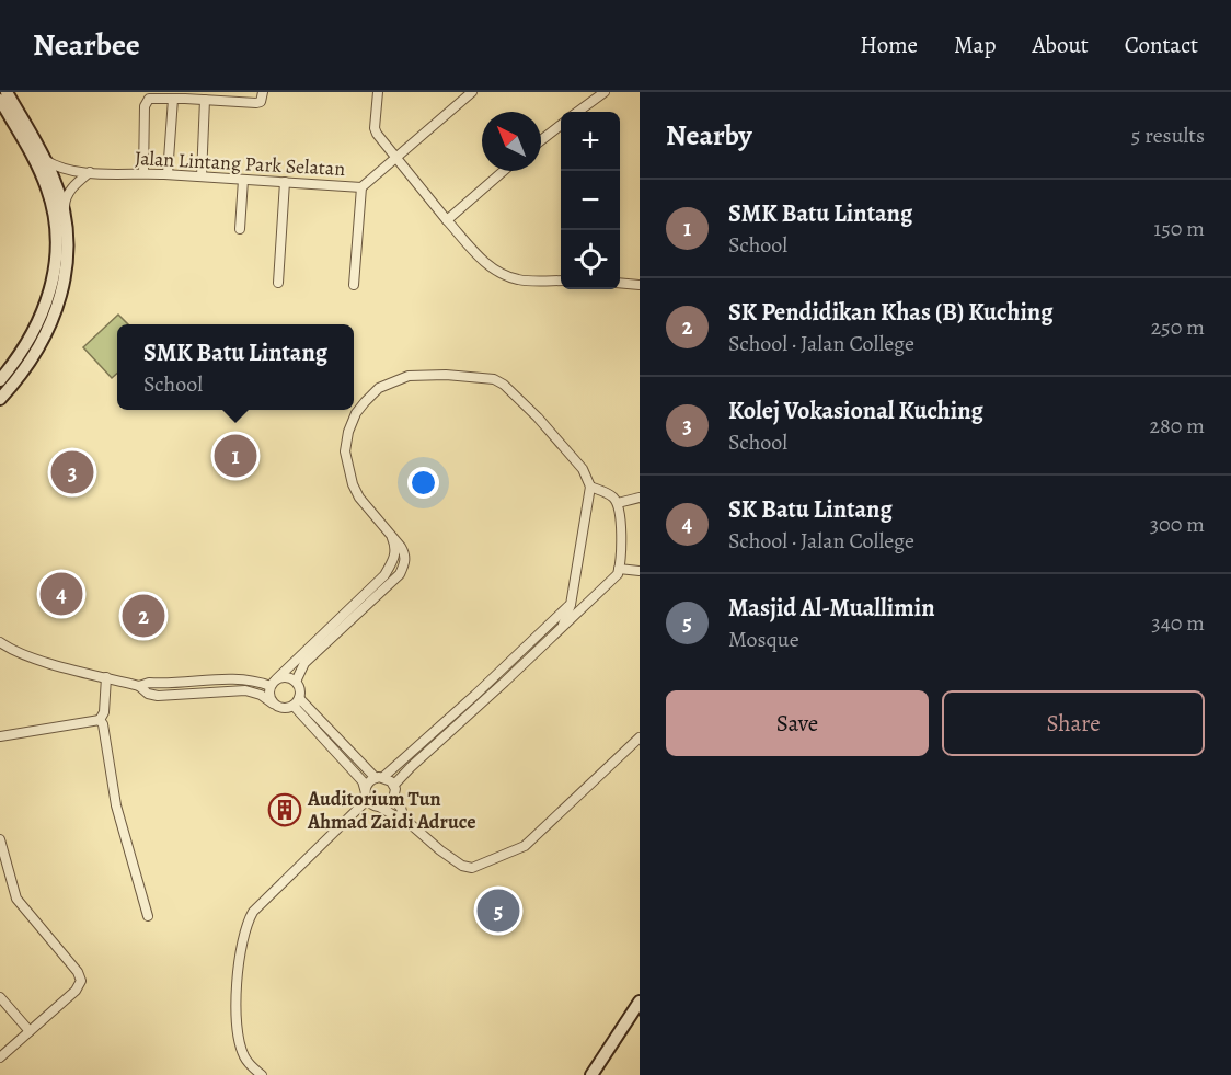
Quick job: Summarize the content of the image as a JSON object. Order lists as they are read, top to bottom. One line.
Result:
{"streets":{"street":["Jalan Lintang Park Selatan"]},"places":{"building":["Auditorium Tun Ahmad Zaidi Adruce"]},"north":"top left","page":{"header":"Nearbee","nav":["Home","Map","About","Contact"],"heading":["Nearby","5 results"],"map_buttons":["+","−"],"list":[{"mark":"1","name":"SMK Batu Lintang","note":"School","value":"150 m"},{"mark":"2","name":"SK Pendidikan Khas (B) Kuching","note":"School · Jalan College","value":"250 m"},{"mark":"3","name":"Kolej Vokasional Kuching","note":"School","value":"280 m"},{"mark":"4","name":"SK Batu Lintang","note":"School · Jalan College","value":"300 m"},{"mark":"5","name":"Masjid Al-Muallimin","note":"Mosque","value":"340 m"}],"popup":["SMK Batu Lintang","School"],"pins":["1","3","4","2","5"],"buttons":["Save","Share"]}}
